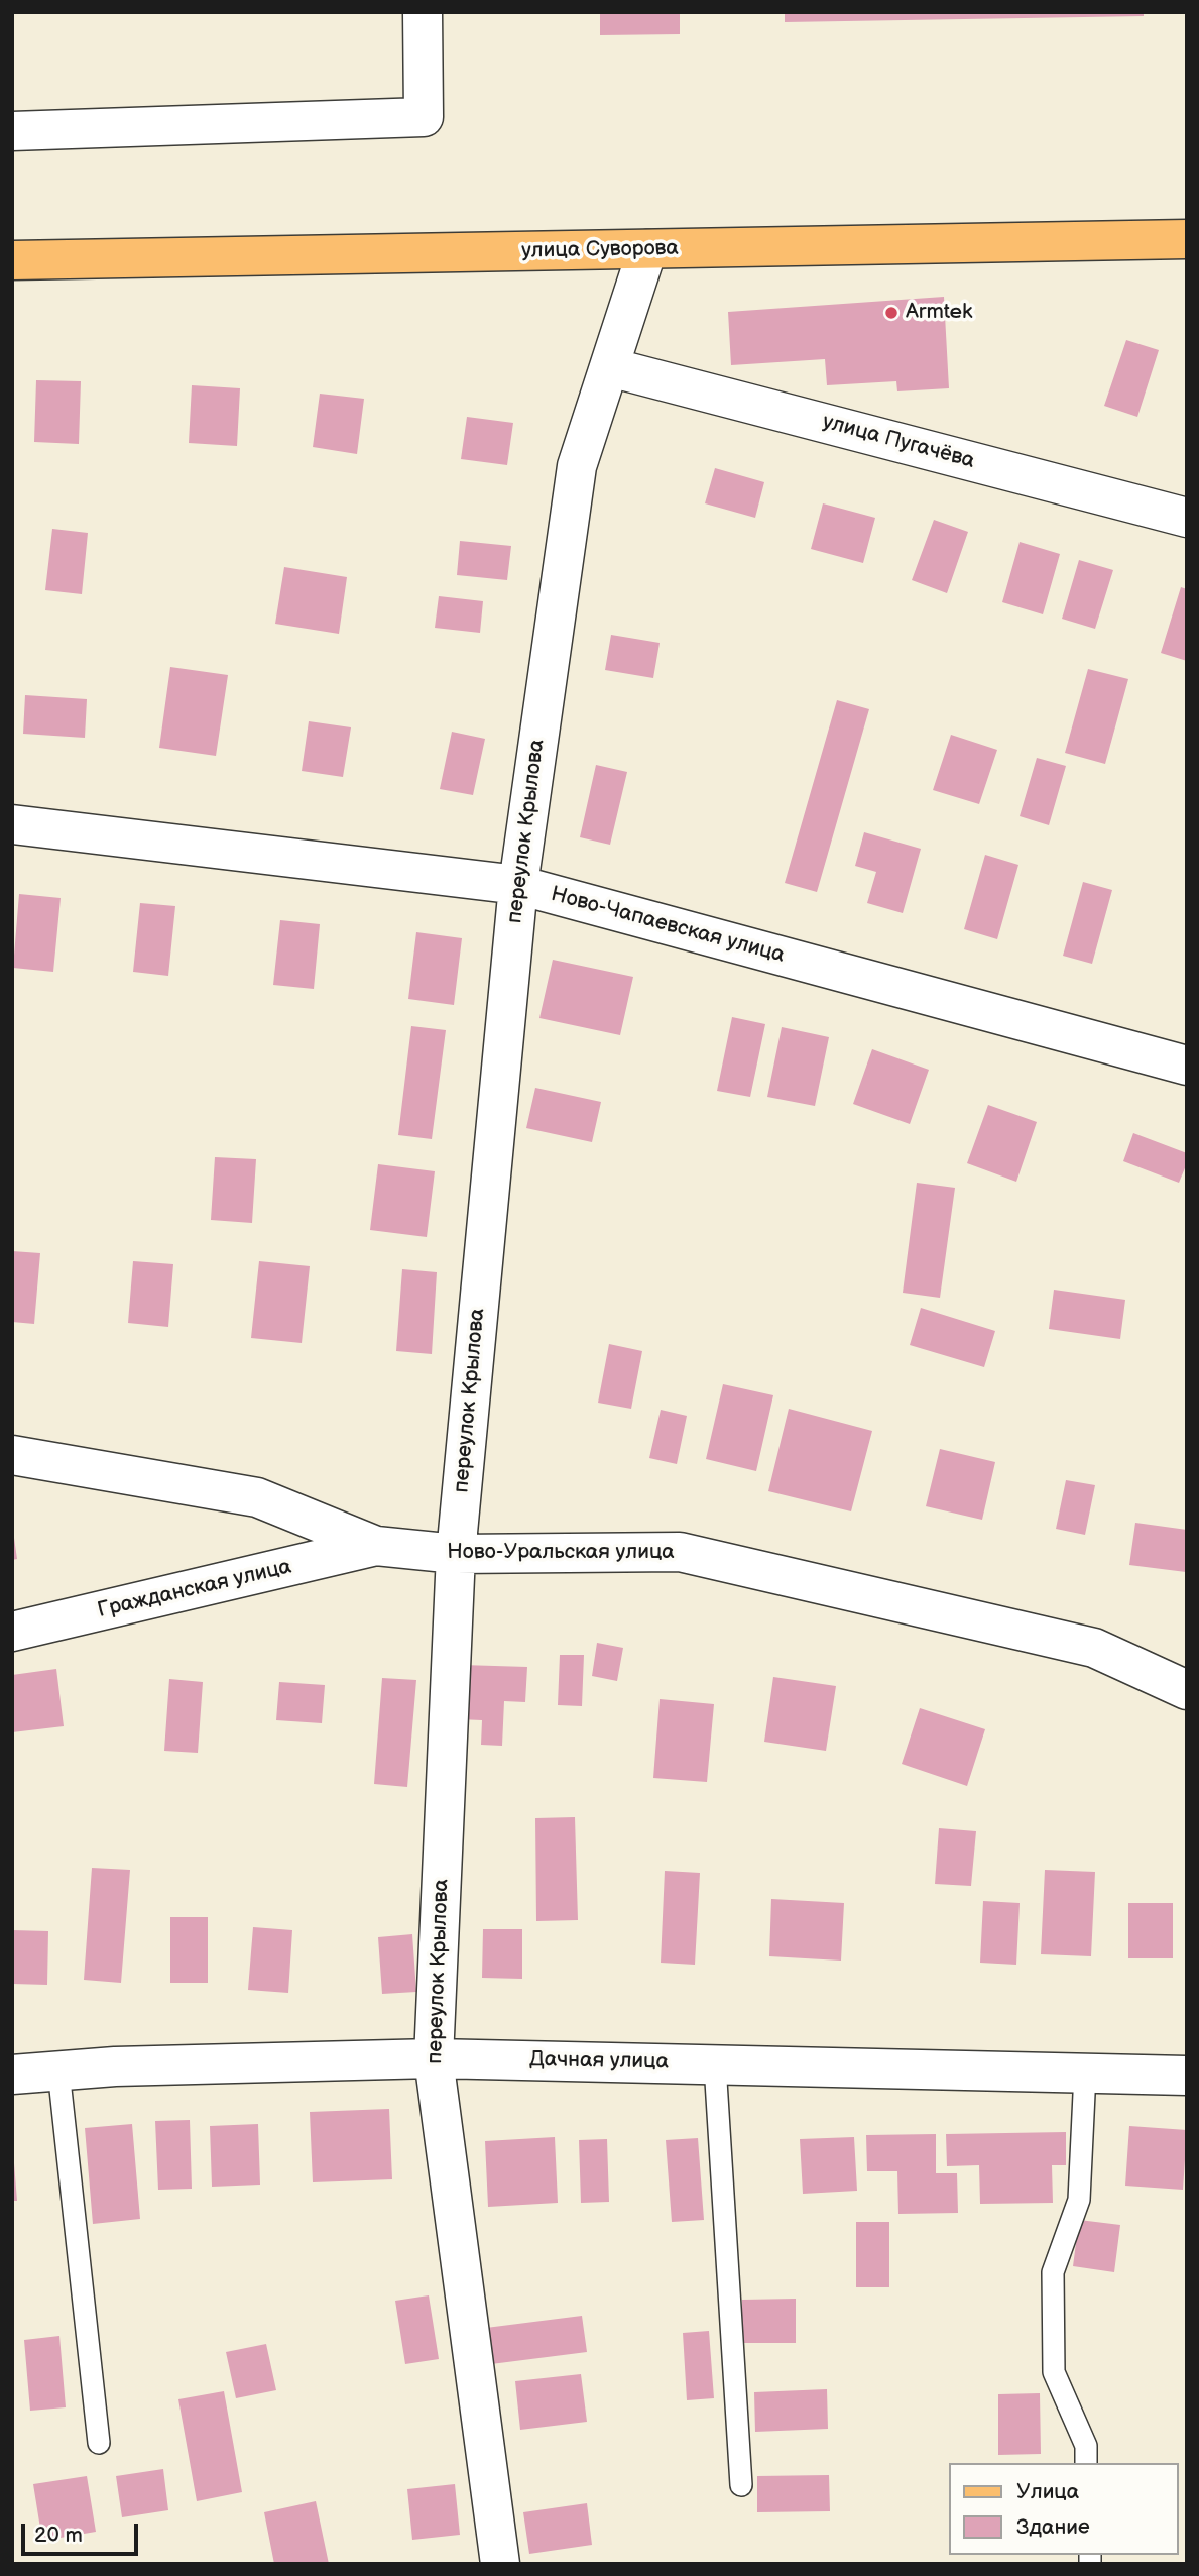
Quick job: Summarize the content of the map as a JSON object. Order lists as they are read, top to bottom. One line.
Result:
{"streets":{"main road":["улица Суворова"],"street":["улица Пугачёва","переулок Крылова","Ново-Чапаевская улица","Ново-Уральская улица","Гражданская улица","Дачная улица"]},"crossings":[["улица Суворова","переулок Крылова"],["улица Пугачёва","переулок Крылова"],["переулок Крылова","Ново-Чапаевская улица"],["переулок Крылова","Ново-Уральская улица"],["переулок Крылова","Дачная улица"],["Ново-Уральская улица","Гражданская улица"]],"places":["Armtek"],"legend":["Улица","Здание"],"scale_bar":"20 m"}
